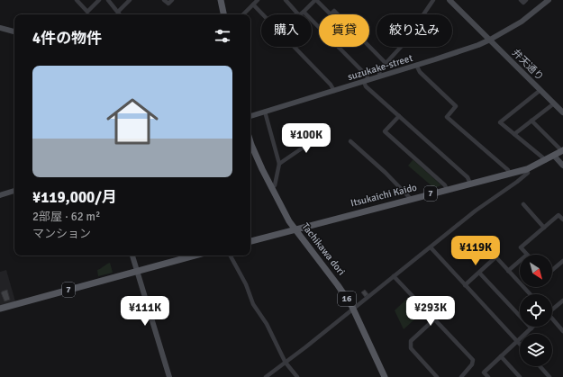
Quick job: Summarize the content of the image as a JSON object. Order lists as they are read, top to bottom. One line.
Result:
{"streets":{"main road":["7","Itsukaichi Kaido","Tachikawa dori","16"],"street":["弁天通り","suzukake-street"]},"crossings":[["弁天通り","suzukake-street"],["Itsukaichi Kaido","Tachikawa dori"]],"north":"bottom right","page":{"chip":["購入","賃貸","絞り込み"],"heading":"4件の物件","list":[{"name":"¥119,000/月","note":"2部屋 · 62 m² · マンション"}],"price":["¥100K","¥119K","¥111K","¥293K"]}}
